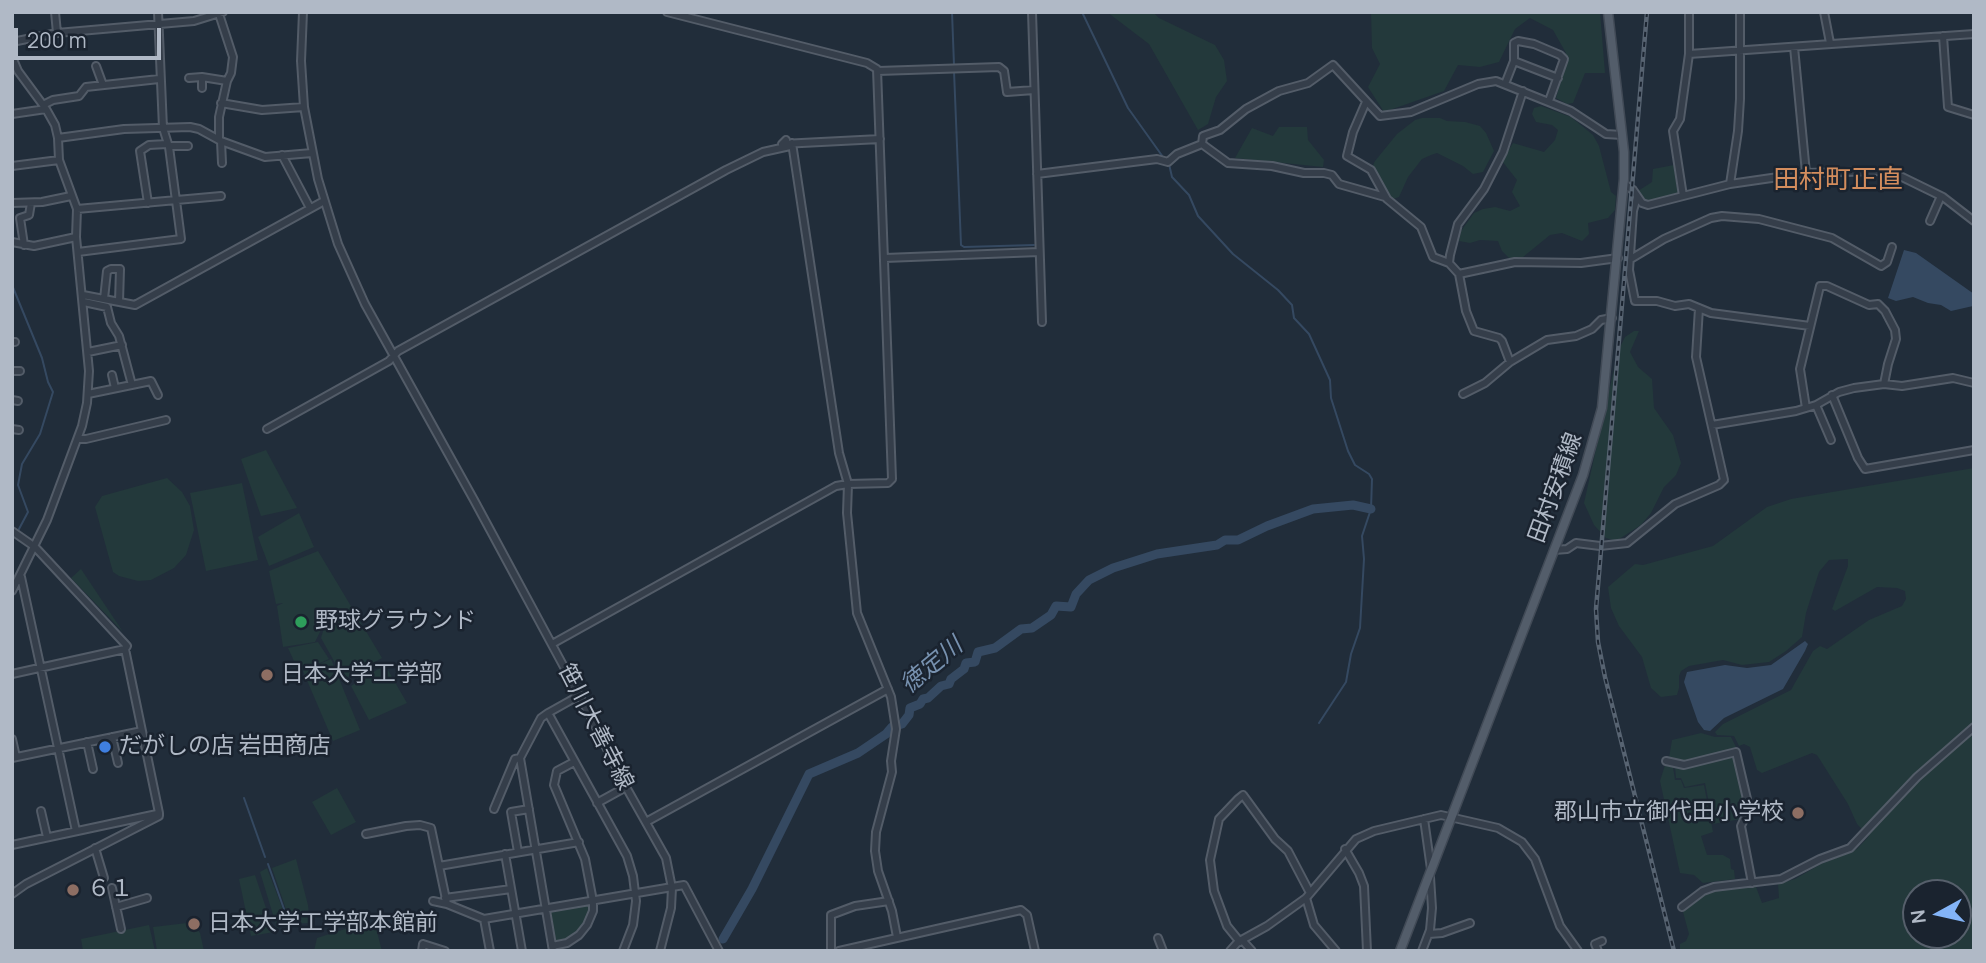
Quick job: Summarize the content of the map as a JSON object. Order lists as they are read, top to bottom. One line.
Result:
{"streets":{"main road":["田村安積線"],"street":["笹川大善寺線"]},"districts":["田村町正直"],"water":["徳定川"],"places":["野球グラウンド","日本大学工学部","だがしの店 岩田商店","郡山市立御代田小学校","６１","日本大学工学部本館前"],"scale_bar":"200 m","north":"left"}
